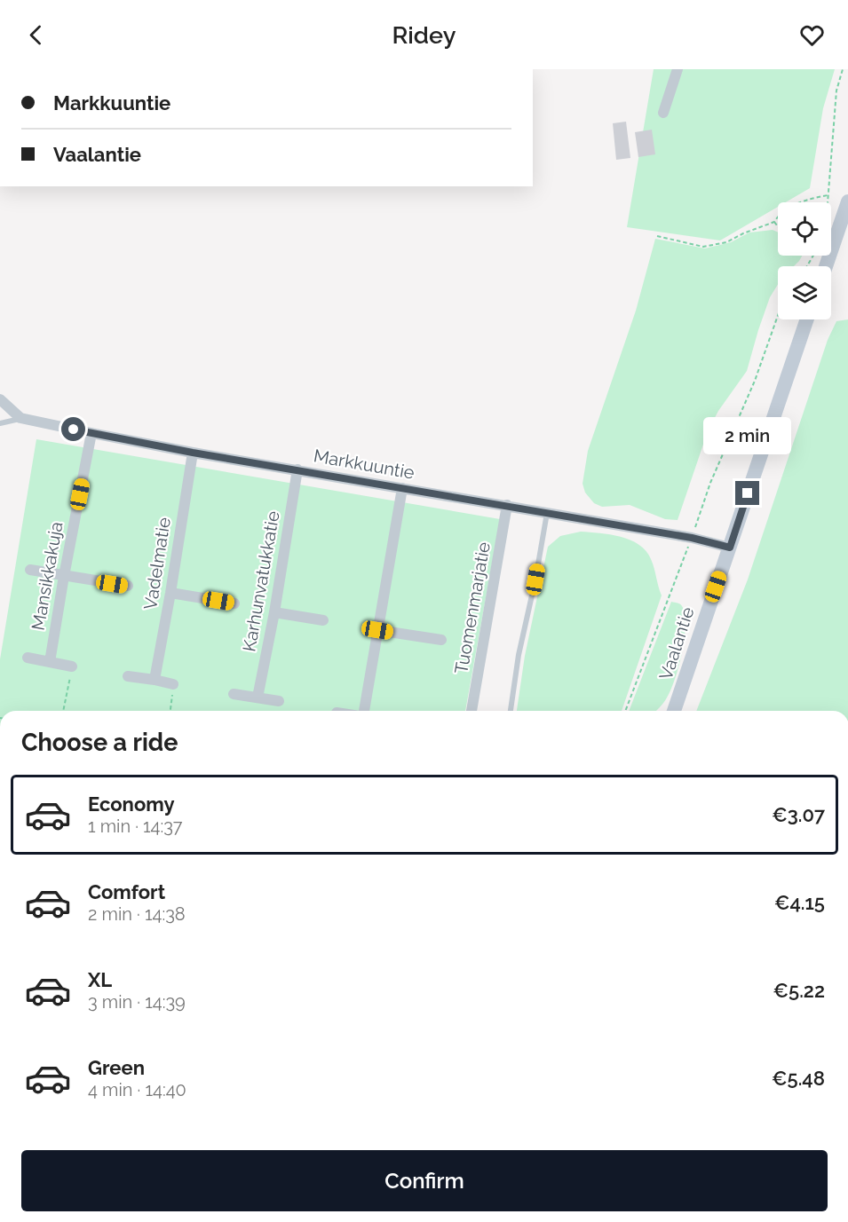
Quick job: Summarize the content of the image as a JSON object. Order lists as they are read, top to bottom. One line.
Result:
{"streets":{"street":["Markkuuntie","Vadelmatie","Mansikkakuja","Karhunvatukkatie","Tuomenmarjatie","Vaalantie"]},"crossings":[["Markkuuntie","Vadelmatie"],["Markkuuntie","Mansikkakuja"],["Markkuuntie","Karhunvatukkatie"],["Markkuuntie","Tuomenmarjatie"],["Markkuuntie","Vaalantie"]],"page":{"header":"Ridey","banner":["Markkuuntie","Vaalantie"],"bubble":"2 min","heading":"Choose a ride","list":[{"name":"Economy","note":"1 min · 14:37","value":"€3.07"},{"name":"Comfort","note":"2 min · 14:38","value":"€4.15"},{"name":"XL","note":"3 min · 14:39","value":"€5.22"},{"name":"Green","note":"4 min · 14:40","value":"€5.48"}],"buttons":"Confirm"}}
